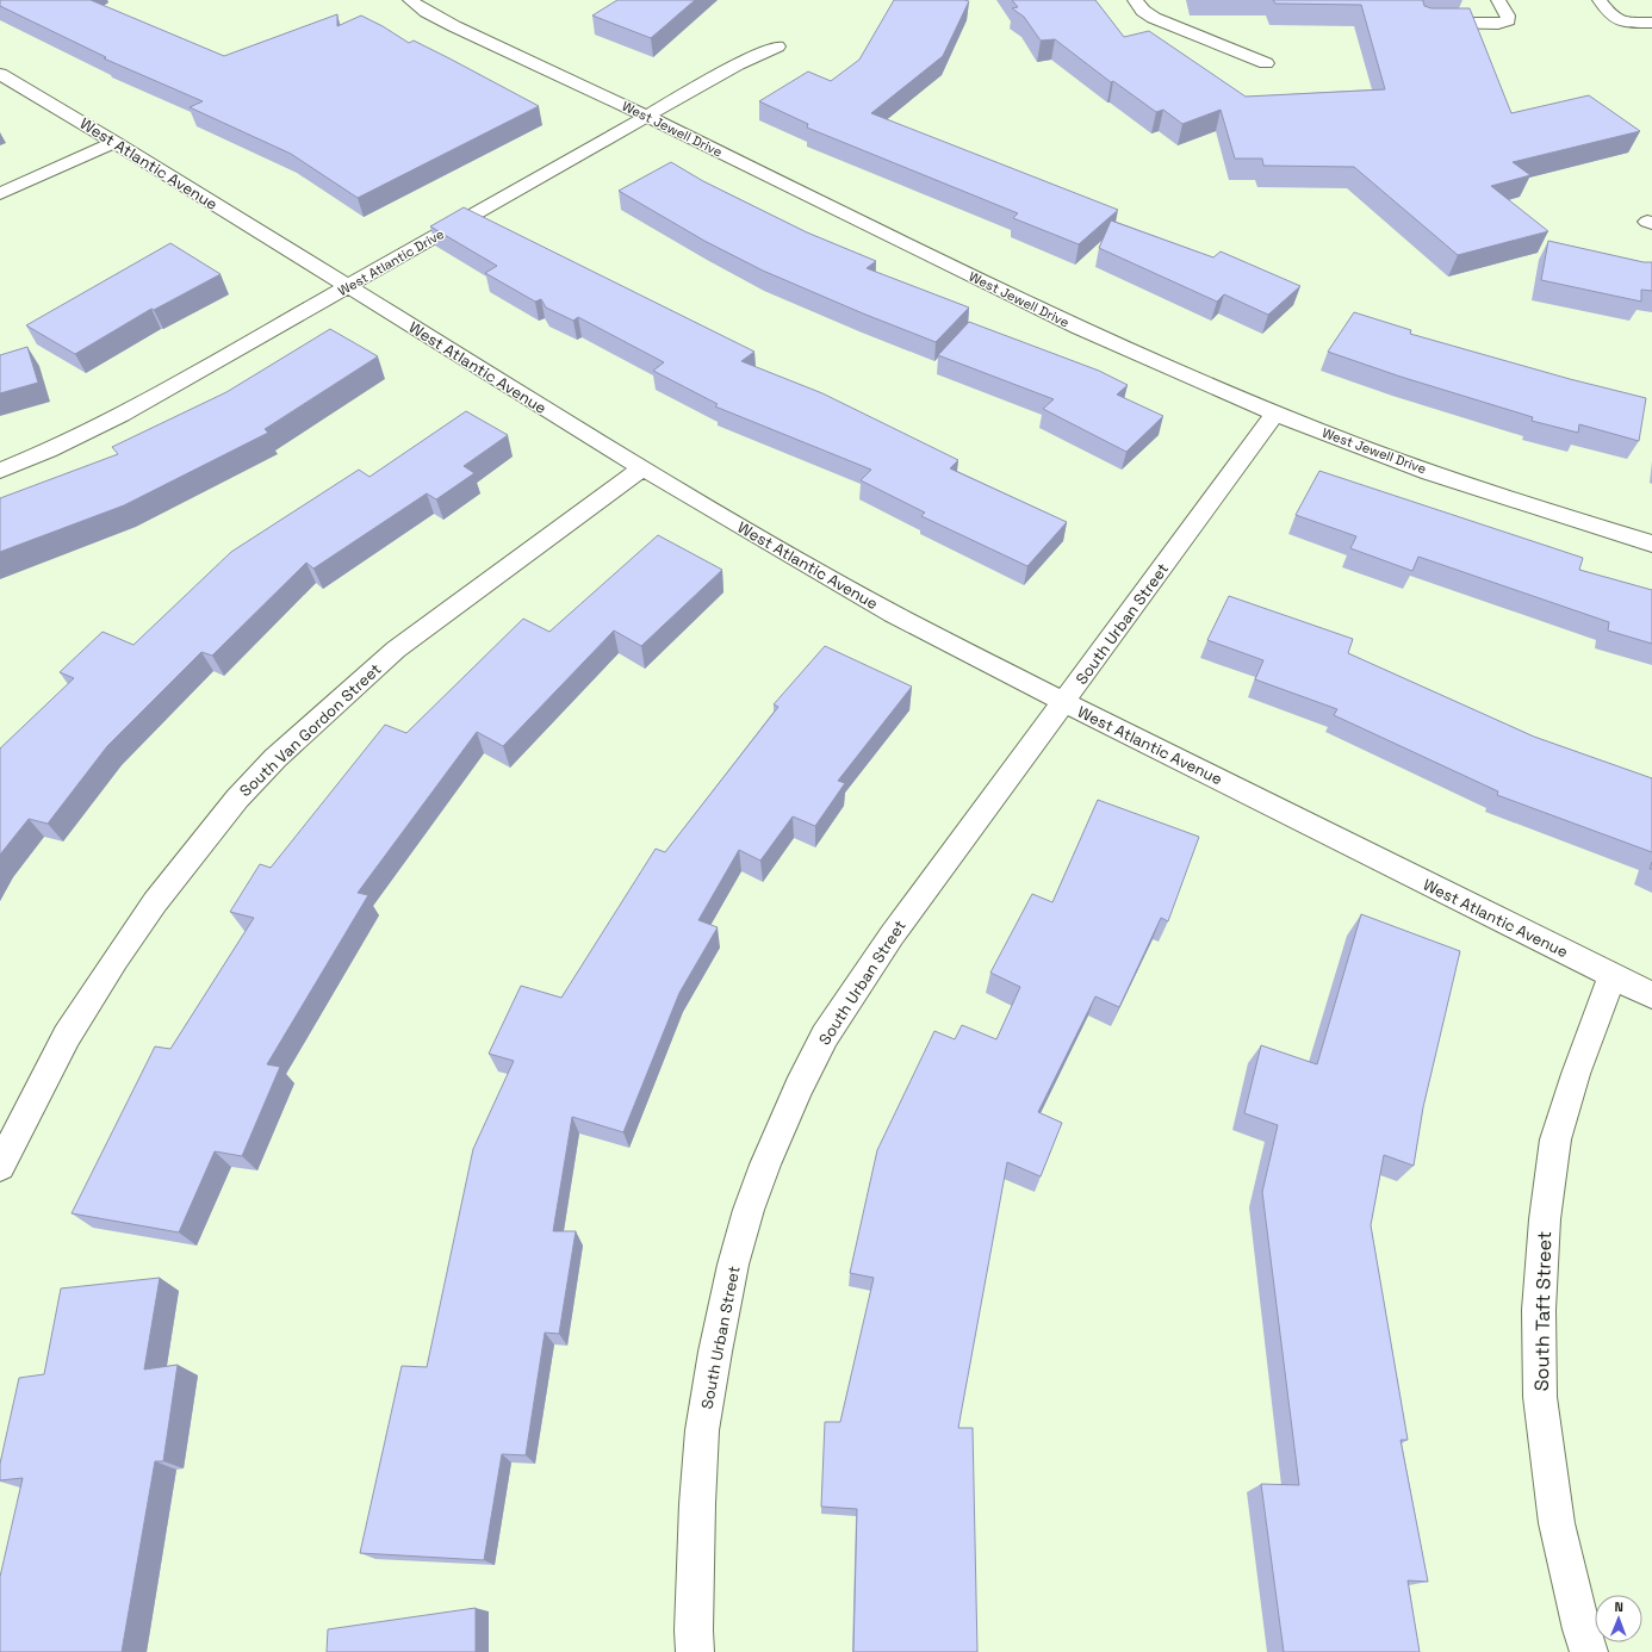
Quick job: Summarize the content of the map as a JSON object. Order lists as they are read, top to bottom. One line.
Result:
{"streets":{"street":["West Jewell Drive","West Atlantic Avenue","West Atlantic Drive","South Urban Street","South Van Gordon Street","South Taft Street"]},"crossings":[["West Jewell Drive","West Atlantic Drive"],["West Jewell Drive","South Urban Street"],["West Atlantic Avenue","West Atlantic Drive"],["West Atlantic Avenue","South Urban Street"],["West Atlantic Avenue","South Van Gordon Street"],["West Atlantic Avenue","South Taft Street"]],"north":"top"}
